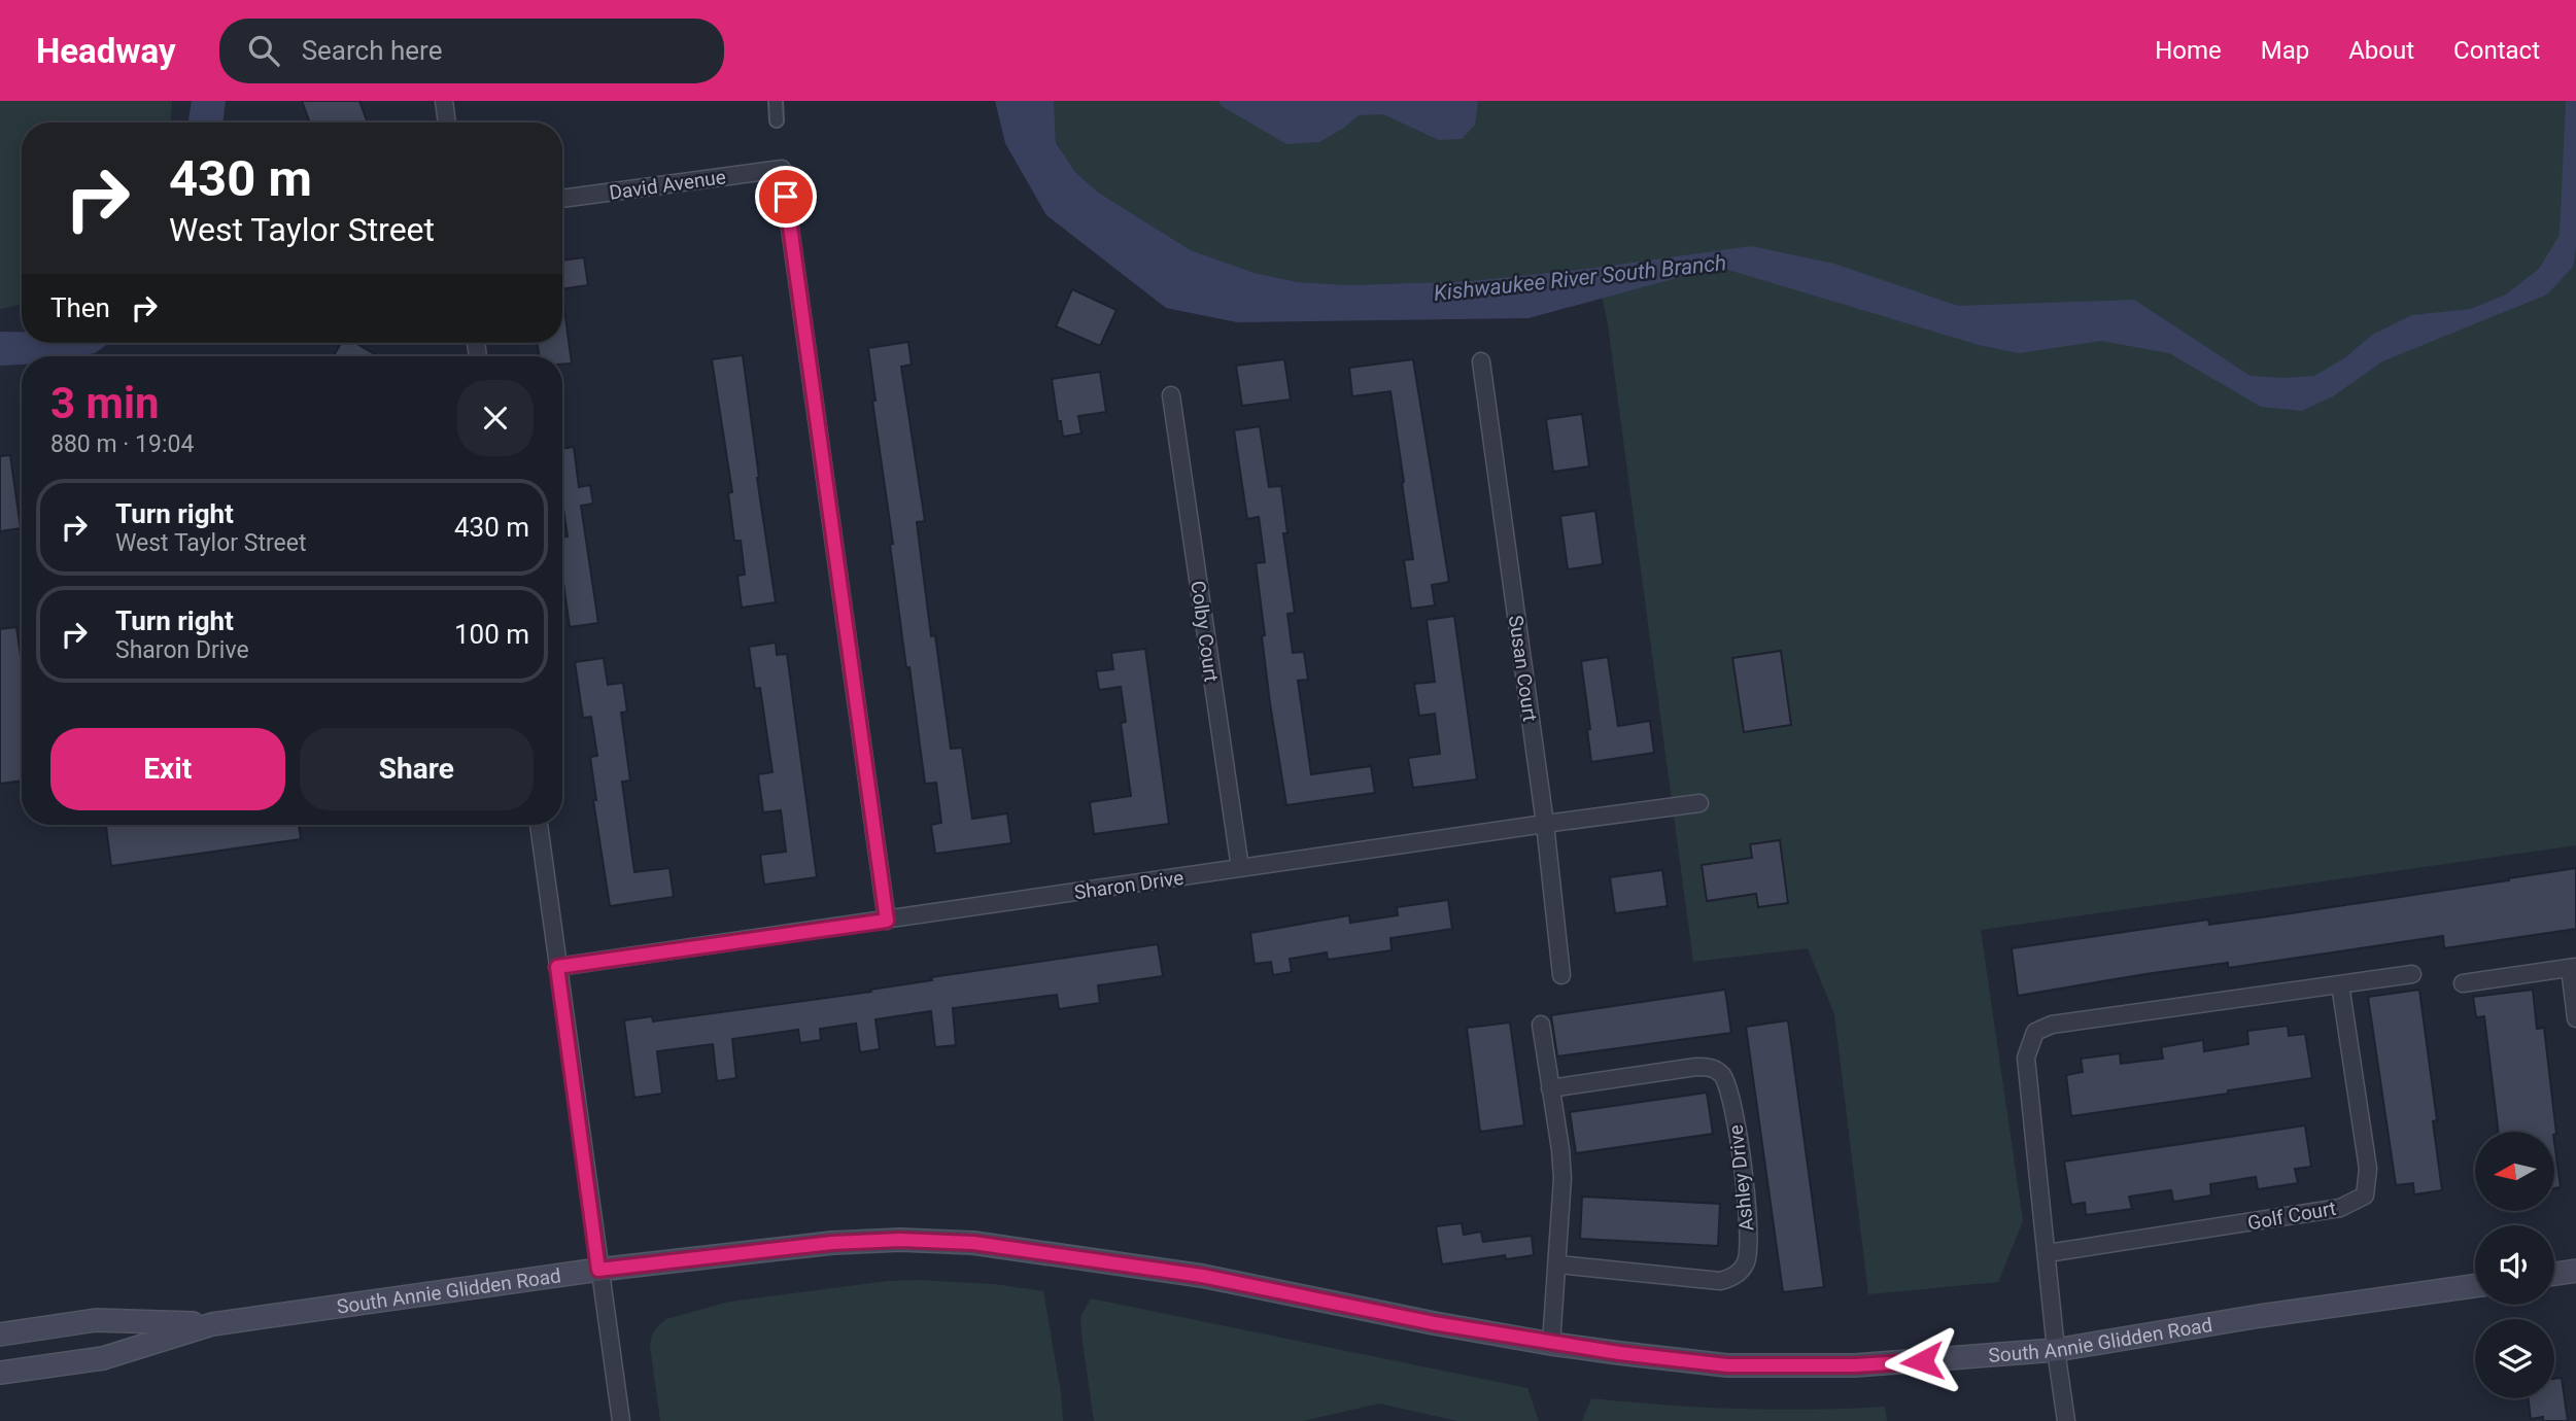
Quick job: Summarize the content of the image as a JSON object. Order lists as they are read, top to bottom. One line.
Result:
{"streets":{"main road":["South Annie Glidden Road"],"street":["David Avenue","Colby Court","Susan Court","Sharon Drive","Ashley Drive","Golf Court"]},"crossings":[["David Avenue","Sharon Drive"],["Colby Court","Sharon Drive"],["Susan Court","Sharon Drive"]],"water":["Kishwaukee River South Branch"],"north":"left","page":{"header":"Headway","search":"Search here","nav":["Home","Map","About","Contact"],"turn":["430 m","West Taylor Street"],"then":"Then","heading":["3 min","880 m · 19:04"],"list":[{"name":"Turn right","note":"West Taylor Street","value":"430 m"},{"name":"Turn right","note":"Sharon Drive","value":"100 m"}],"buttons":["Exit","Share"]}}
